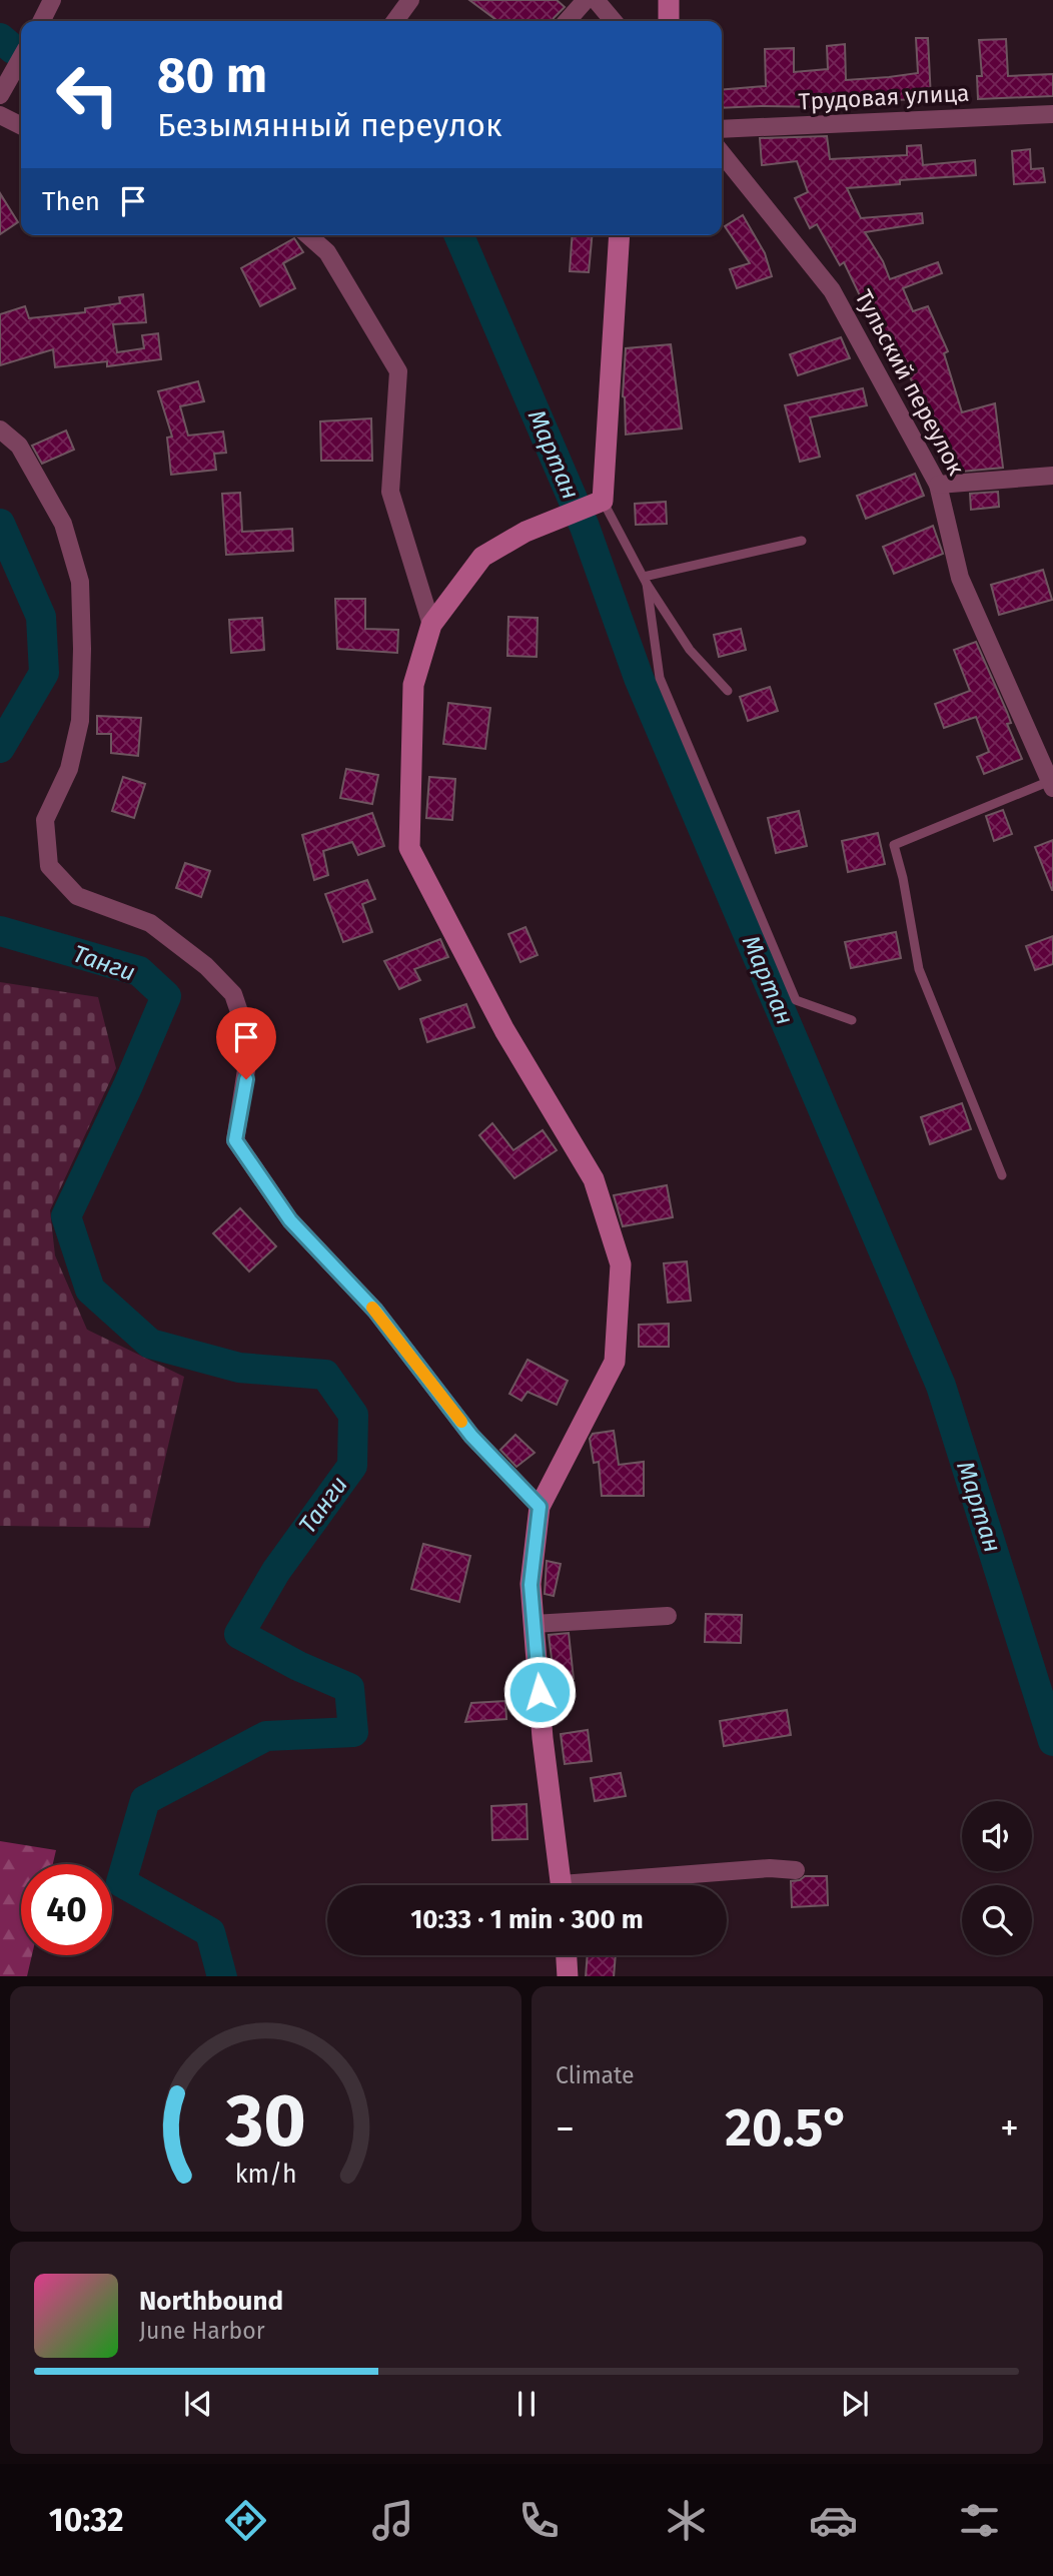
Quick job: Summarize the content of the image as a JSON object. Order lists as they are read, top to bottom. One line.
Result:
{"streets":{"street":["Трудовая улица","Тульский переулок"]},"water":["Мартан","Танги"],"page":{"turn":["80 m","Безымянный переулок"],"then":"Then","limit":"40","trip":"10:33 · 1 min · 300 m","tile":"Climate","heat":["−","20.5°","+"],"song":["Northbound","June Harbor"],"tabs":"10:32","gauge":["30","km/h"]}}
